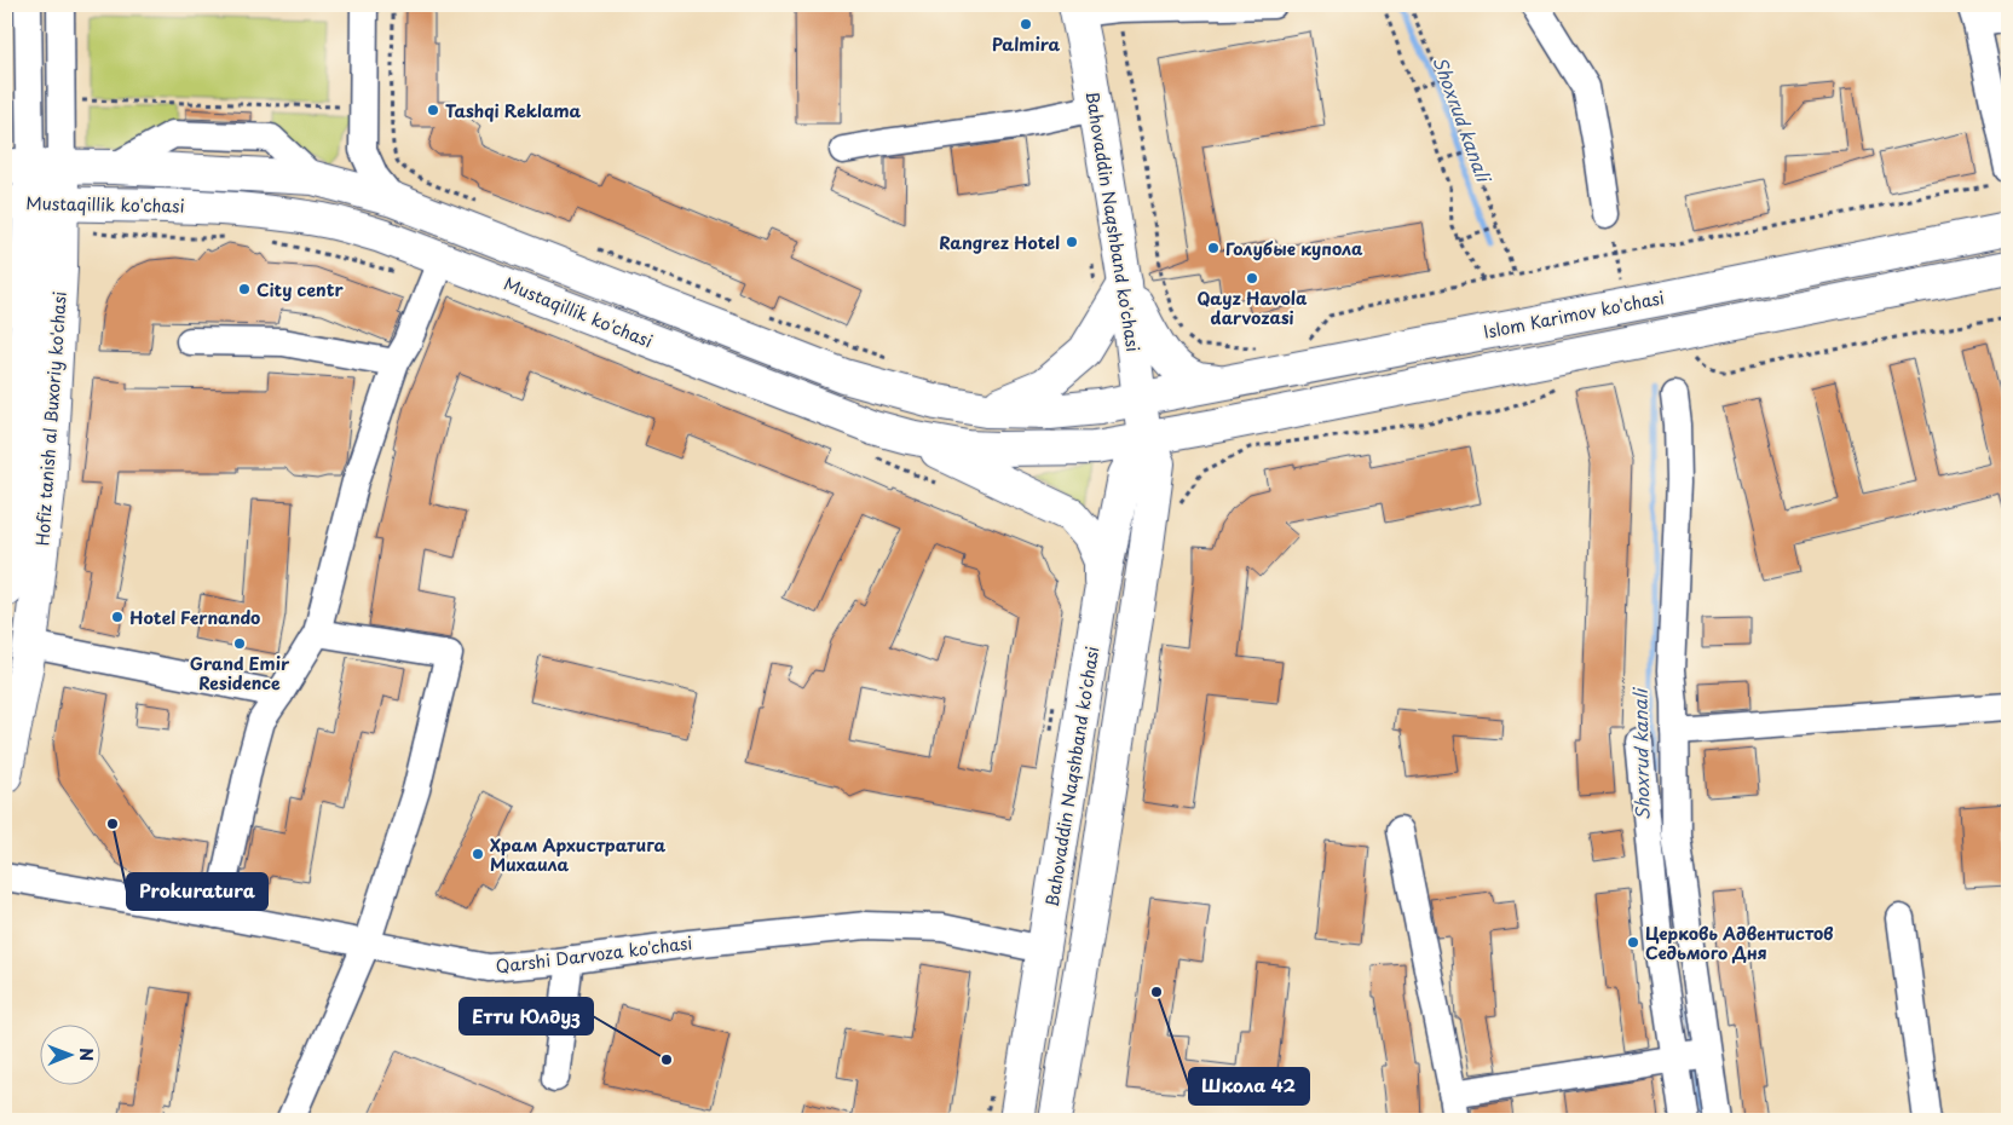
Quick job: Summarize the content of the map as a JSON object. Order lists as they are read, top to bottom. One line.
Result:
{"streets":{"main road":["Mustaqillik ko'chasi","Bahovaddin Naqshband ko'chasi","Islom Karimov ko'chasi","Hofiz tanish al Buxoriy ko'chasi"],"street":["Qarshi Darvoza ko'chasi"]},"crossings":[["Mustaqillik ko'chasi","Bahovaddin Naqshband ko'chasi"],["Mustaqillik ko'chasi","Hofiz tanish al Buxoriy ko'chasi"],["Bahovaddin Naqshband ko'chasi","Islom Karimov ko'chasi"],["Bahovaddin Naqshband ko'chasi","Qarshi Darvoza ko'chasi"]],"water":["Shoxrud kanali"],"places":["Palmira","Tashqi Reklama","Rangrez Hotel","Голубые купола","Qayz Havola darvozasi","City centr","Hotel Fernando","Grand Emir Residence","Prokuratura","Храм Архистратига Михаила","Церковь Адвентистов Седьмого Дня","Школа 42","Етти Юлдуз"],"north":"right"}
